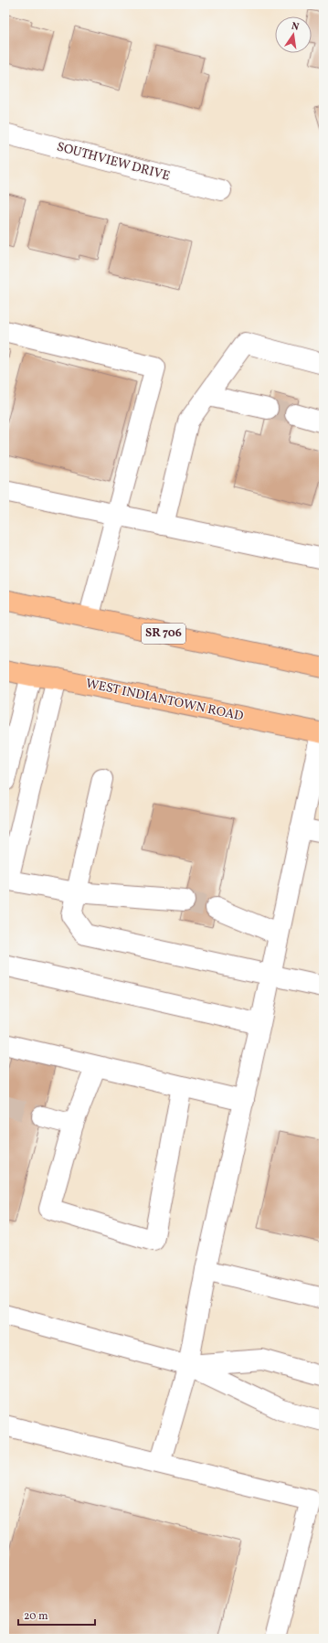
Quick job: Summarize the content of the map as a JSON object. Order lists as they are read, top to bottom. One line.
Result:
{"streets":{"main road":["SR 706","WEST INDIANTOWN ROAD"],"street":["SOUTHVIEW DRIVE"]},"scale_bar":"20 m","north":"top"}
